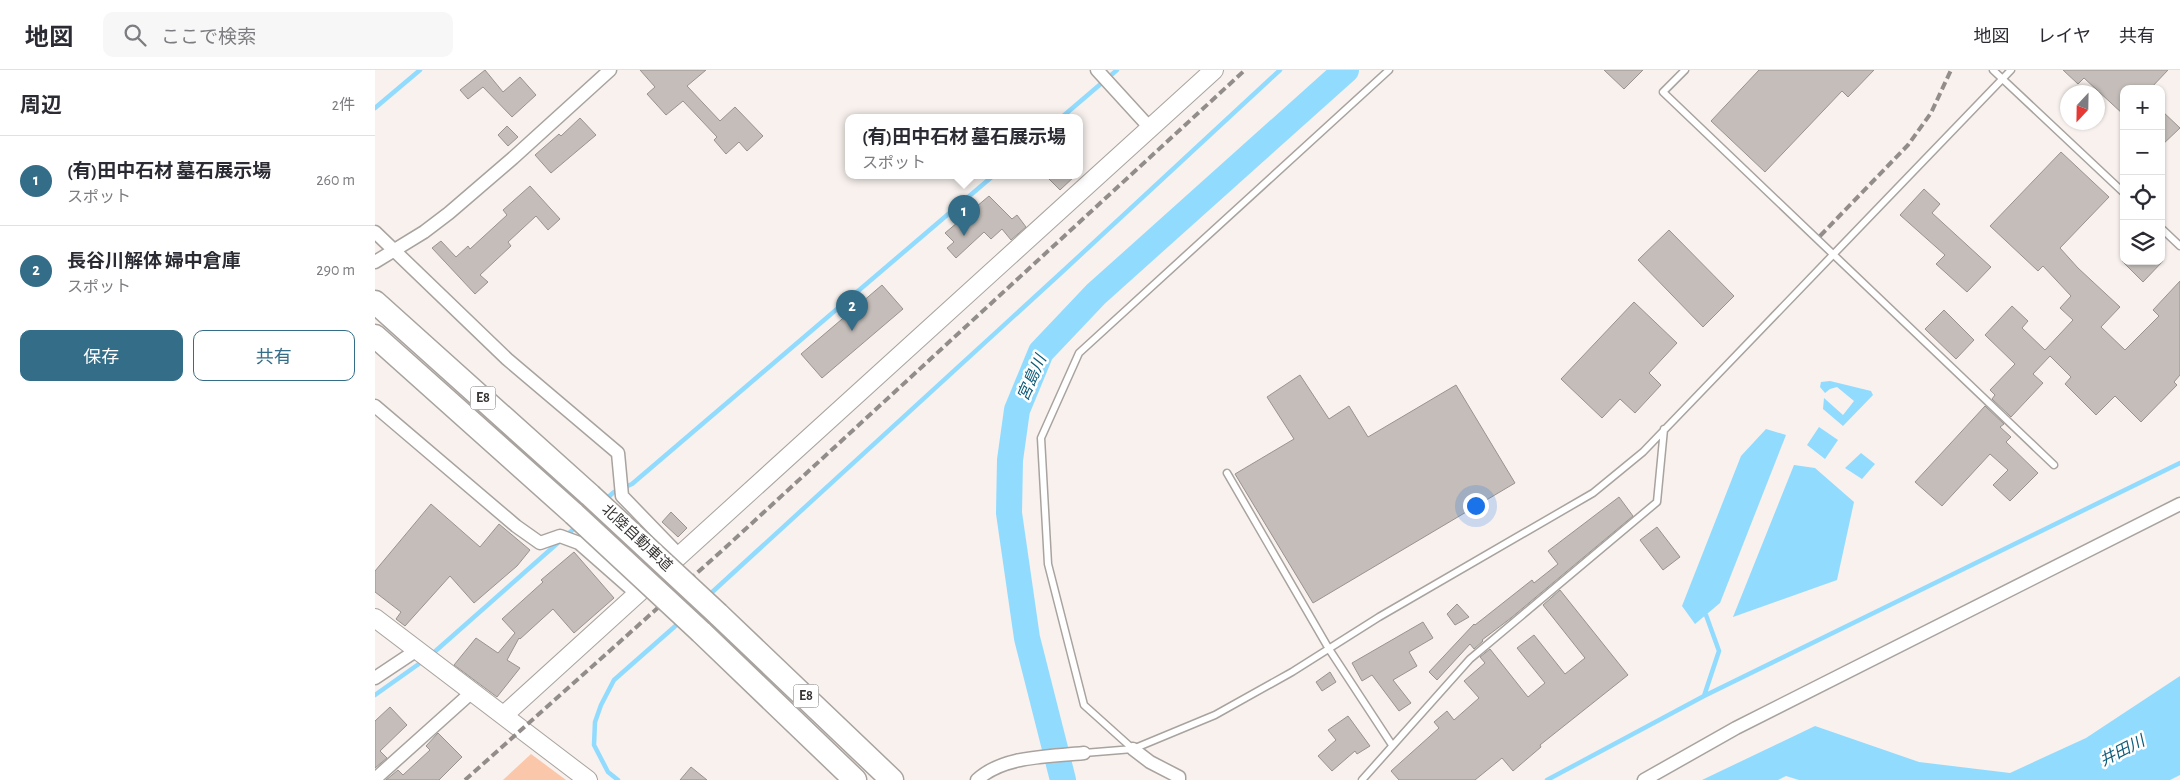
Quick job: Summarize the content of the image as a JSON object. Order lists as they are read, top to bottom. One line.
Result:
{"streets":{"highway":["E8","北陸自動車道"]},"water":["宮島川","井田川"],"north":"bottom","page":{"header":"地図","search":"ここで検索","nav":["地図","レイヤ","共有"],"heading":["周辺","2件"],"map_buttons":["+","−"],"popup":["(有)田中石材 墓石展示場","スポット"],"list":[{"mark":"1","name":"(有)田中石材 墓石展示場","note":"スポット","value":"260 m"},{"mark":"2","name":"長谷川解体 婦中倉庫","note":"スポット","value":"290 m"}],"pins":["1","2"],"buttons":["保存","共有"]}}
